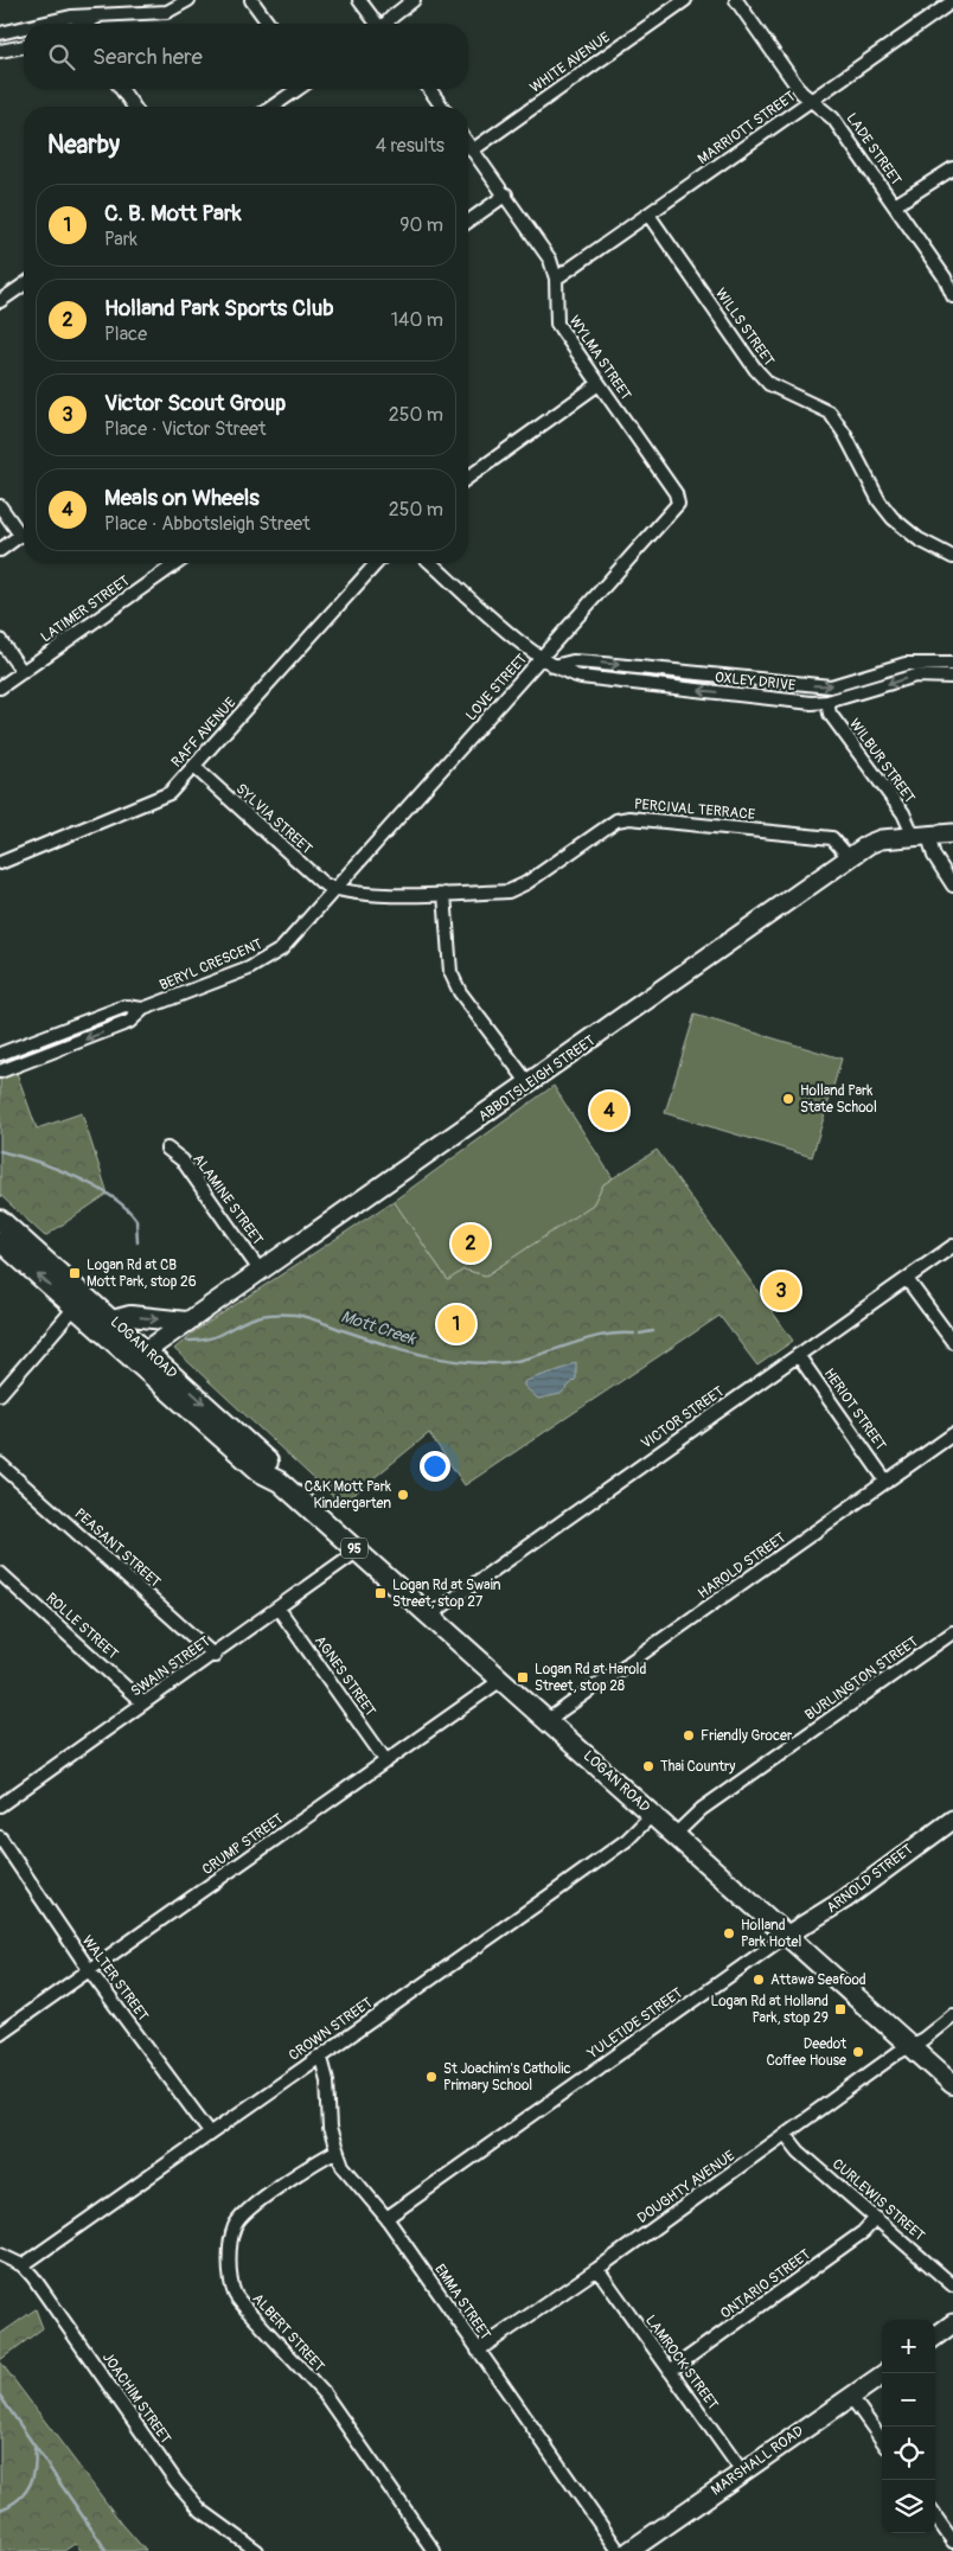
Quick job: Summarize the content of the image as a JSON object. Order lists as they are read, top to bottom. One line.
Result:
{"streets":{"main road":["LOGAN ROAD","95"],"street":["WHITE AVENUE","MARRIOTT STREET","LADE STREET","WILLS STREET","WYLMA STREET","LATIMER STREET","OXLEY DRIVE","LOVE STREET","RAFF AVENUE","WILBUR STREET","PERCIVAL TERRACE","SYLVIA STREET","BERYL CRESCENT","ABBOTSLEIGH STREET","ALAMINE STREET","HERIOT STREET","VICTOR STREET","PEASANT STREET","HAROLD STREET","ROLLE STREET","SWAIN STREET","AGNES STREET","BURLINGTON STREET","CRUMP STREET","ARNOLD STREET","WALTER STREET","YULETIDE STREET","CROWN STREET","DOUGHTY AVENUE","CURLEWIS STREET","ONTARIO STREET","EMMA STREET","ALBERT STREET","LAMROCK STREET","JOACHIM STREET","MARSHALL ROAD"]},"crossings":[["WHITE AVENUE","WYLMA STREET"],["MARRIOTT STREET","LADE STREET"],["MARRIOTT STREET","WILLS STREET"],["MARRIOTT STREET","WYLMA STREET"],["WYLMA STREET","LOVE STREET"],["OXLEY DRIVE","LOVE STREET"],["OXLEY DRIVE","WILBUR STREET"],["LOVE STREET","PERCIVAL TERRACE"],["LOVE STREET","SYLVIA STREET"],["LOVE STREET","BERYL CRESCENT"],["RAFF AVENUE","SYLVIA STREET"],["WILBUR STREET","ABBOTSLEIGH STREET"],["PERCIVAL TERRACE","SYLVIA STREET"],["PERCIVAL TERRACE","BERYL CRESCENT"],["PERCIVAL TERRACE","ABBOTSLEIGH STREET"],["SYLVIA STREET","BERYL CRESCENT"],["ABBOTSLEIGH STREET","ALAMINE STREET"],["ABBOTSLEIGH STREET","LOGAN ROAD"],["LOGAN ROAD","VICTOR STREET"],["LOGAN ROAD","HAROLD STREET"],["LOGAN ROAD","SWAIN STREET"],["LOGAN ROAD","BURLINGTON STREET"],["LOGAN ROAD","CRUMP STREET"],["LOGAN ROAD","ARNOLD STREET"],["LOGAN ROAD","YULETIDE STREET"],["LOGAN ROAD","CROWN STREET"],["LOGAN ROAD","DOUGHTY AVENUE"],["HERIOT STREET","VICTOR STREET"],["HERIOT STREET","HAROLD STREET"],["PEASANT STREET","SWAIN STREET"],["ROLLE STREET","SWAIN STREET"],["SWAIN STREET","AGNES STREET"],["AGNES STREET","CRUMP STREET"],["CRUMP STREET","WALTER STREET"],["ARNOLD STREET","YULETIDE STREET"],["WALTER STREET","CROWN STREET"],["YULETIDE STREET","EMMA STREET"],["CROWN STREET","EMMA STREET"],["CROWN STREET","JOACHIM STREET"],["DOUGHTY AVENUE","CURLEWIS STREET"],["DOUGHTY AVENUE","EMMA STREET"],["DOUGHTY AVENUE","LAMROCK STREET"],["CURLEWIS STREET","ONTARIO STREET"],["ONTARIO STREET","LAMROCK STREET"],["EMMA STREET","ALBERT STREET"],["LAMROCK STREET","MARSHALL ROAD"]],"water":["Mott Creek"],"places":{"other":["Holland Park State School","C&K Mott Park Kindergarten","Friendly Grocer","Thai Country","Holland Park Hotel","Attawa Seafood","Deedot Coffee House","St Joachim's Catholic Primary School"],"transit":["Logan Rd at CB Mott Park, stop 26","Logan Rd at Swain Street, stop 27","Logan Rd at Harold Street, stop 28","Logan Rd at Holland Park, stop 29"]},"page":{"search":"Search here","heading":["Nearby","4 results"],"list":[{"mark":"1","name":"C. B. Mott Park","note":"Park","value":"90 m"},{"mark":"2","name":"Holland Park Sports Club","note":"Place","value":"140 m"},{"mark":"3","name":"Victor Scout Group","note":"Place · Victor Street","value":"250 m"},{"mark":"4","name":"Meals on Wheels","note":"Place · Abbotsleigh Street","value":"250 m"}],"pins":["4","2","3","1"],"map_buttons":["+","−"]}}
